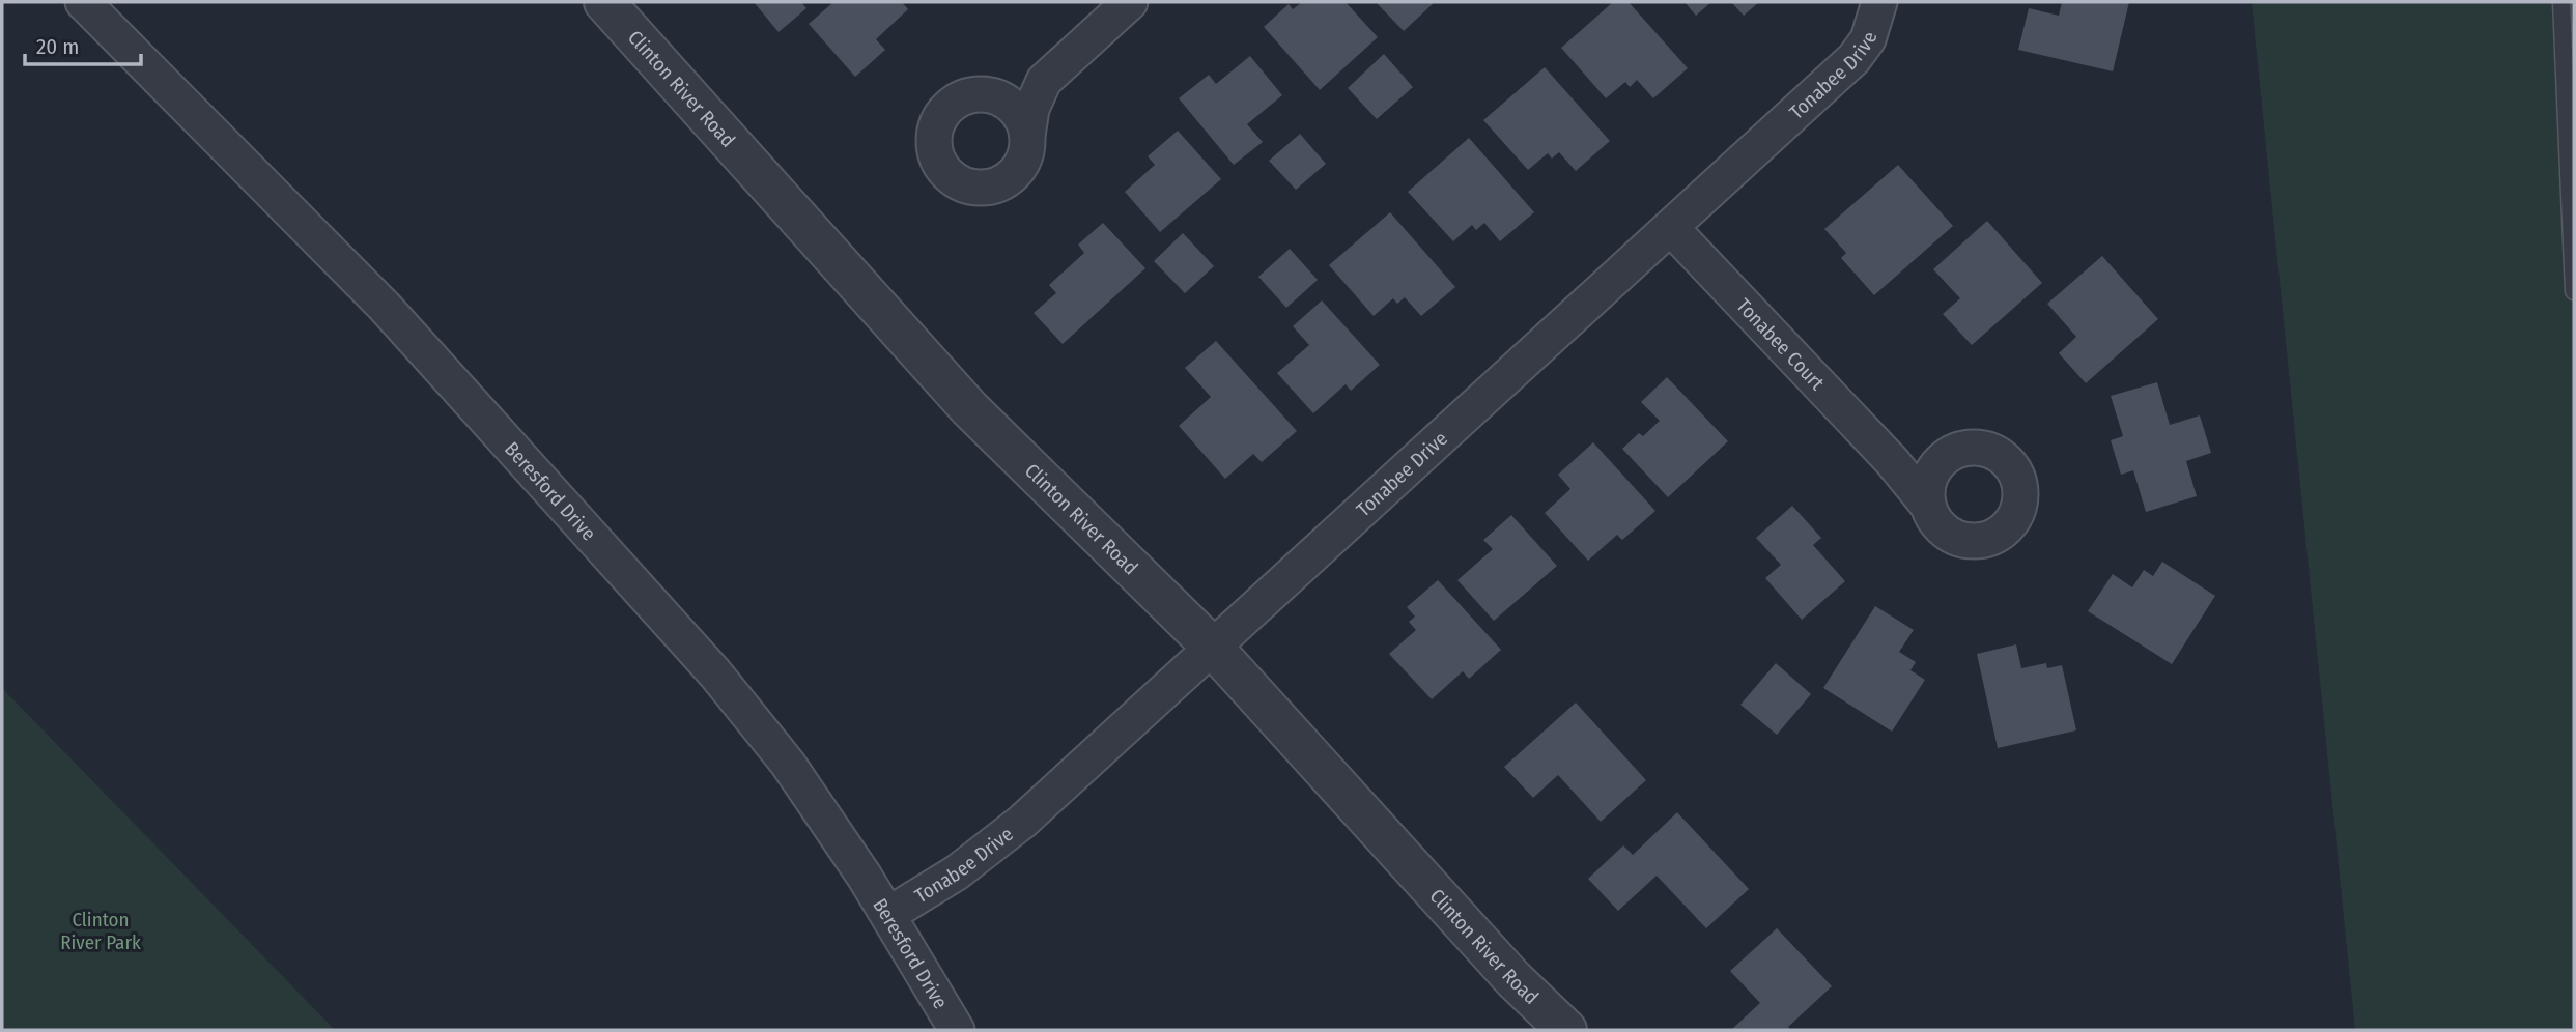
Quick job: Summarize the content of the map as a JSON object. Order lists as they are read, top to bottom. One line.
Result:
{"streets":{"street":["Tonabee Drive","Clinton River Road","Tonabee Court","Beresford Drive"]},"crossings":[["Tonabee Drive","Clinton River Road"],["Tonabee Drive","Tonabee Court"],["Tonabee Drive","Beresford Drive"]],"parks":["Clinton River Park"],"scale_bar":"20 m"}
